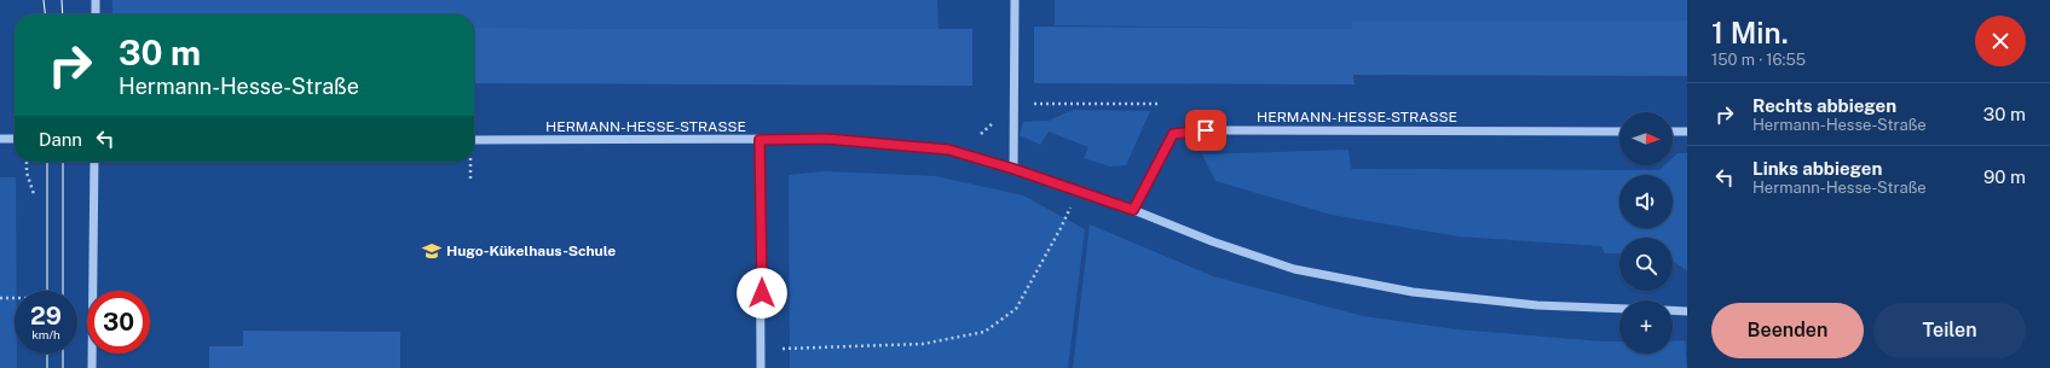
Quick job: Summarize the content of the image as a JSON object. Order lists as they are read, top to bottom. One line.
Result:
{"streets":{"street":["HERMANN-HESSE-STRASSE"]},"places":{"school or university":["Hugo-Kükelhaus-Schule"]},"north":"right","page":{"heading":["1 Min.","150 m · 16:55"],"turn":["30 m","Hermann-Hesse-Straße"],"list":[{"name":"Rechts abbiegen","note":"Hermann-Hesse-Straße","value":"30 m"},{"name":"Links abbiegen","note":"Hermann-Hesse-Straße","value":"90 m"}],"map_buttons":"+","then":"Dann","speed":"29 km/h","limit":"30","buttons":["Beenden","Teilen"]}}
